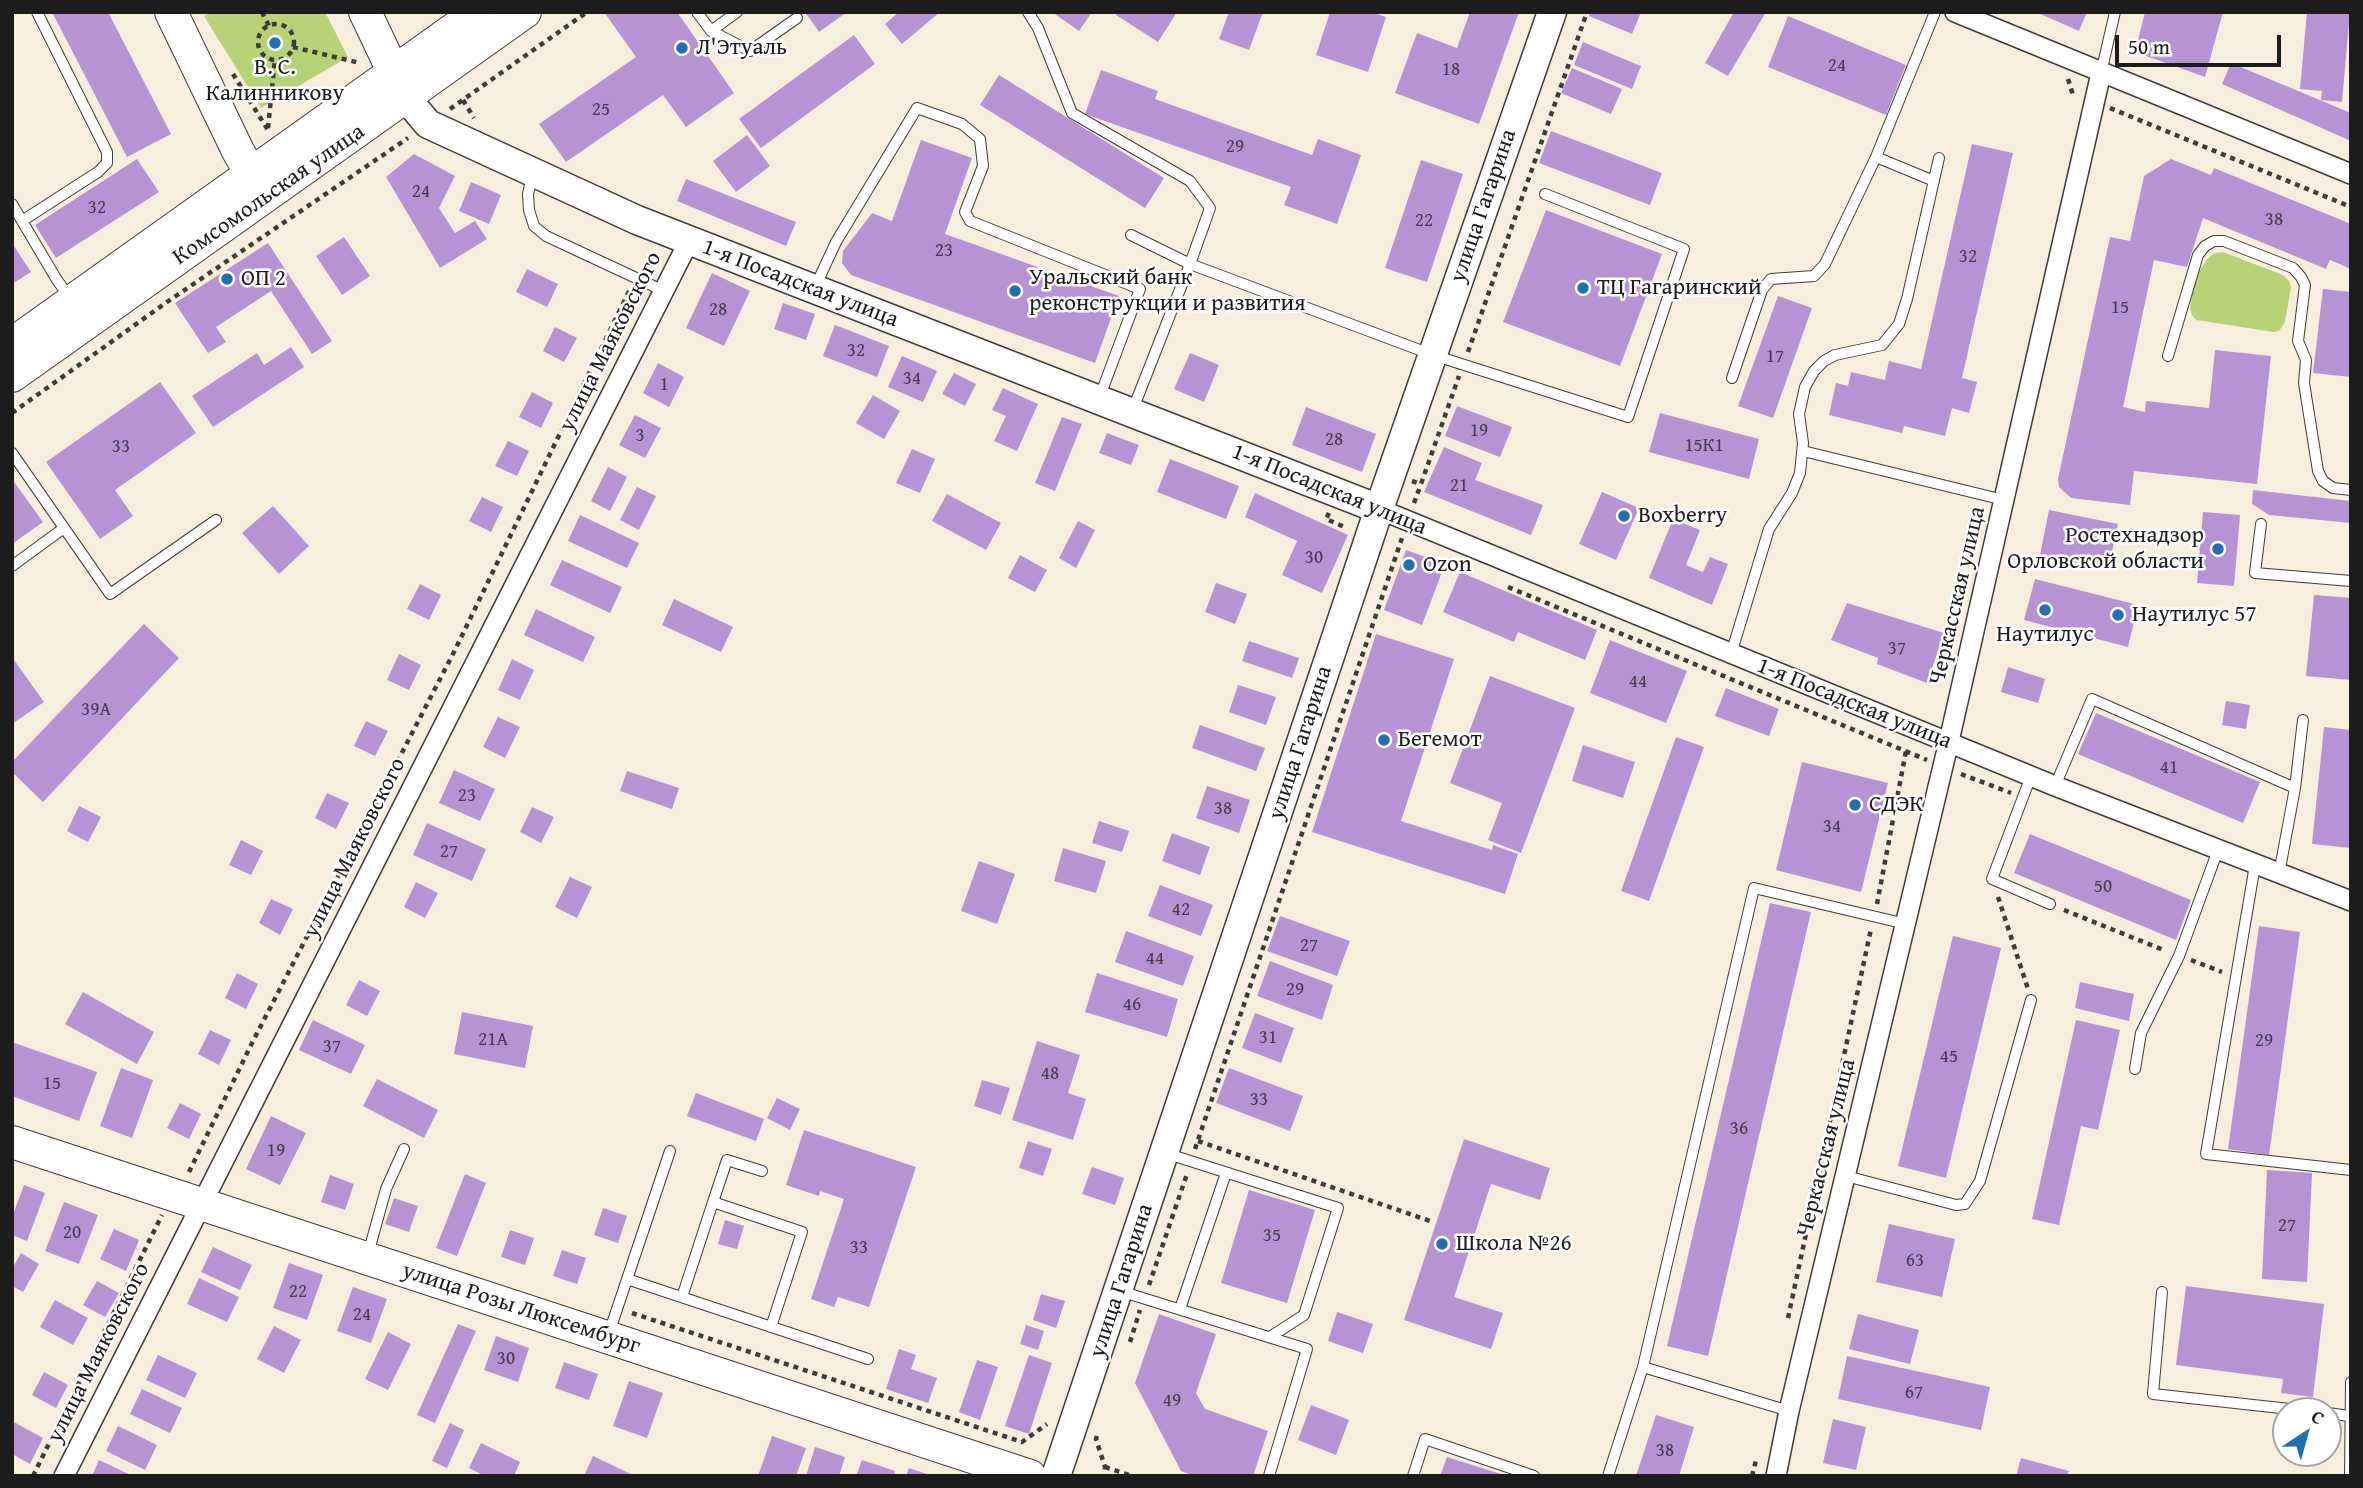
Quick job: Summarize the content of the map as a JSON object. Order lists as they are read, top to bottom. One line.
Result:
{"streets":{"main road":["Комсомольская улица","1-я Посадская улица","улица Розы Люксембург"],"street":["улица Гагарина","улица Маяковского","Черкасская улица"]},"crossings":[["Комсомольская улица","1-я Посадская улица"],["улица Гагарина","1-я Посадская улица"],["1-я Посадская улица","улица Маяковского"],["1-я Посадская улица","Черкасская улица"],["улица Маяковского","улица Розы Люксембург"]],"places":["В. С. Калинникову","Л'Этуаль","ОП 2","ТЦ Гагаринский","Уральский банк реконструкции и развития","Boxberry","Ростехнадзор Орловской области","Ozon","Наутилус","Наутилус 57","Бегемот","СДЭК","Школа №26"],"house_numbers":["24","18","25","29","24","32","38","22","23","32","15","28","32","17","34","1","19","3","28","15К1","33","21","30","37","44","39А","41","23","38","34","27","50","42","27","44","29","46","31","21А","29","37","45","48","15","33","36","19","27","20","35","33","63","22","24","30","67","49","38"],"scale_bar":"50 m","north":"top right"}
